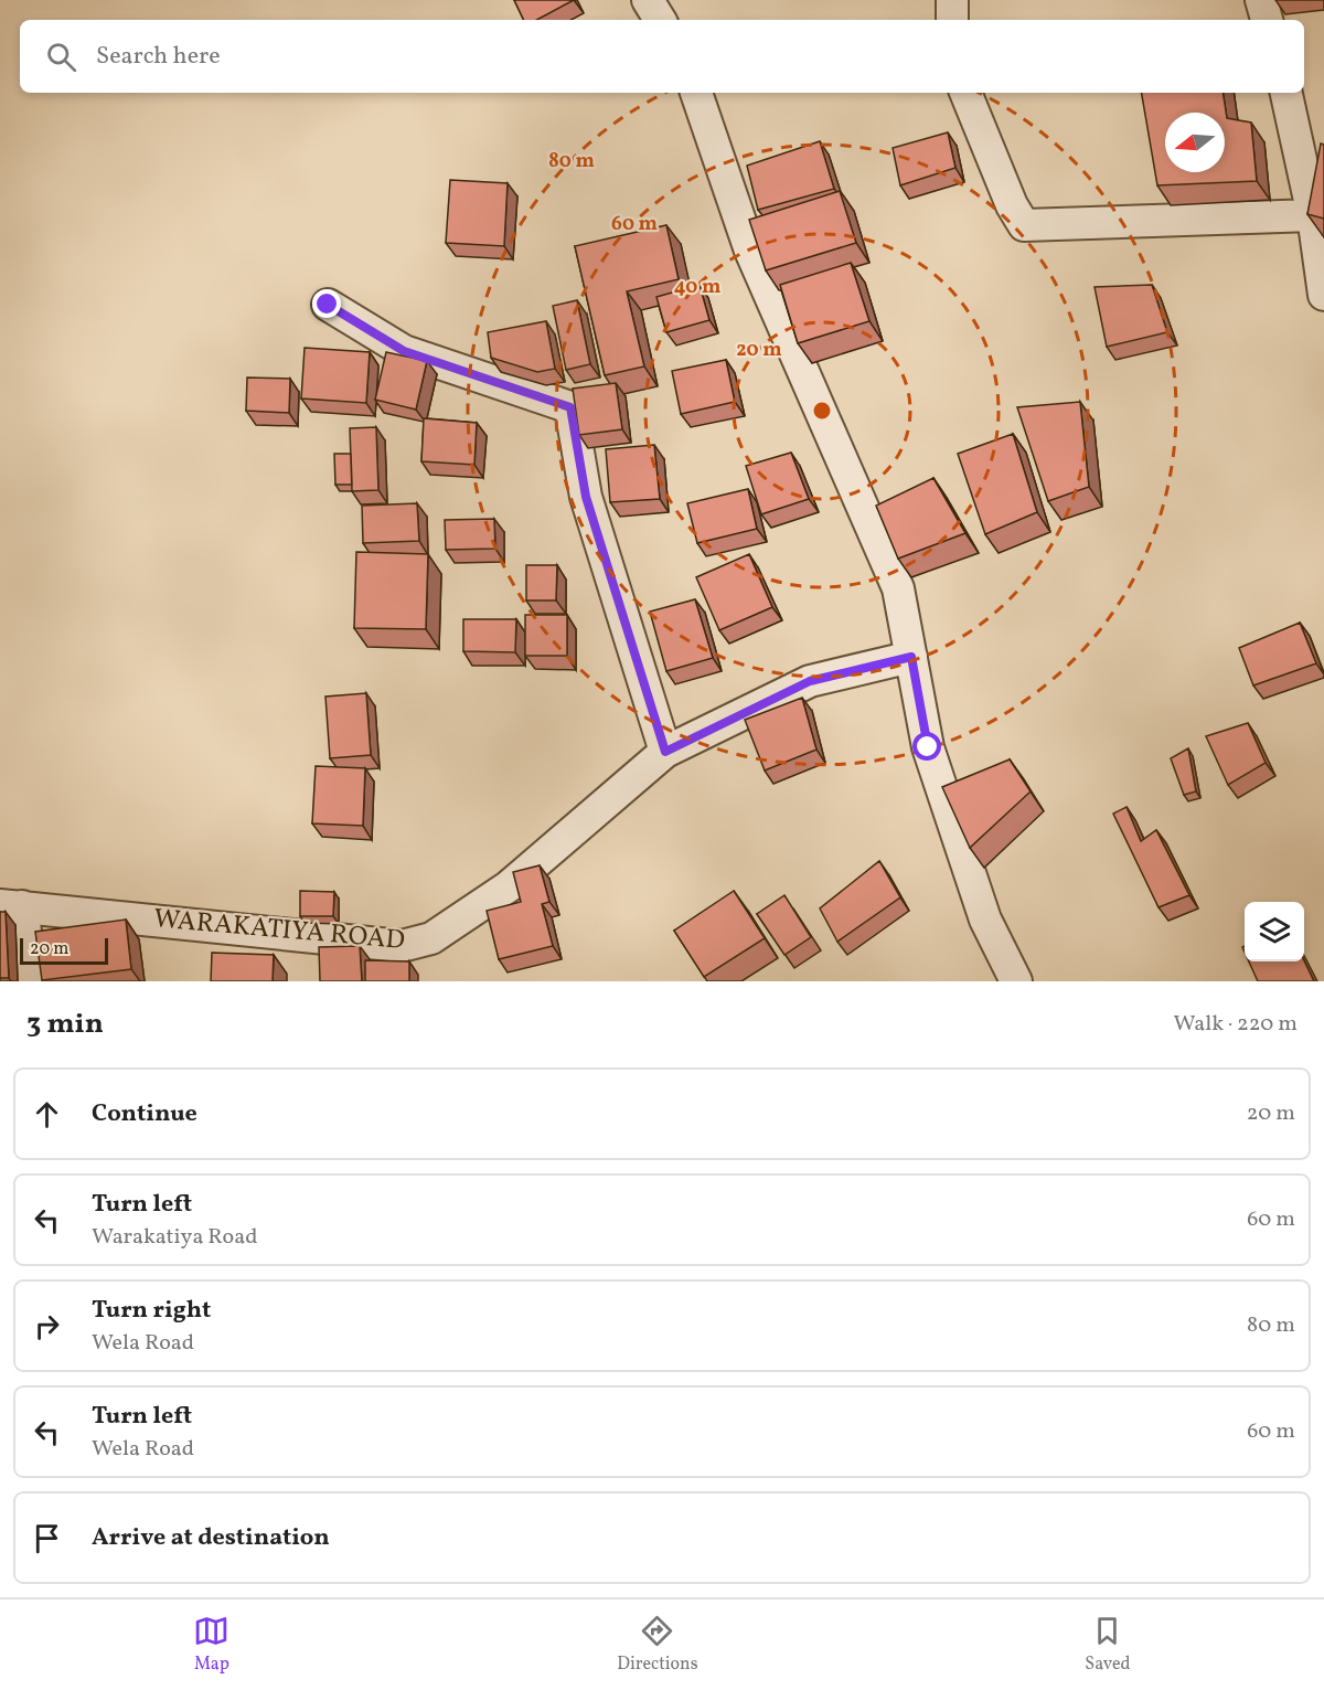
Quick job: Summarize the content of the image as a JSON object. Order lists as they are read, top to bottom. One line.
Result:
{"streets":{"street":["WARAKATIYA ROAD"]},"scale_bar":"20 m","north":"left","page":{"search":"Search here","scale":"20 m","heading":["3 min","Walk · 220 m"],"list":[["Continue","20 m"],["Turn left","Warakatiya Road","60 m"],["Turn right","Wela Road","80 m"],["Turn left","Wela Road","60 m"],"Arrive at destination"],"nav":["Map","Directions","Saved"]},"rings":["80 m","60 m","40 m","20 m"]}
